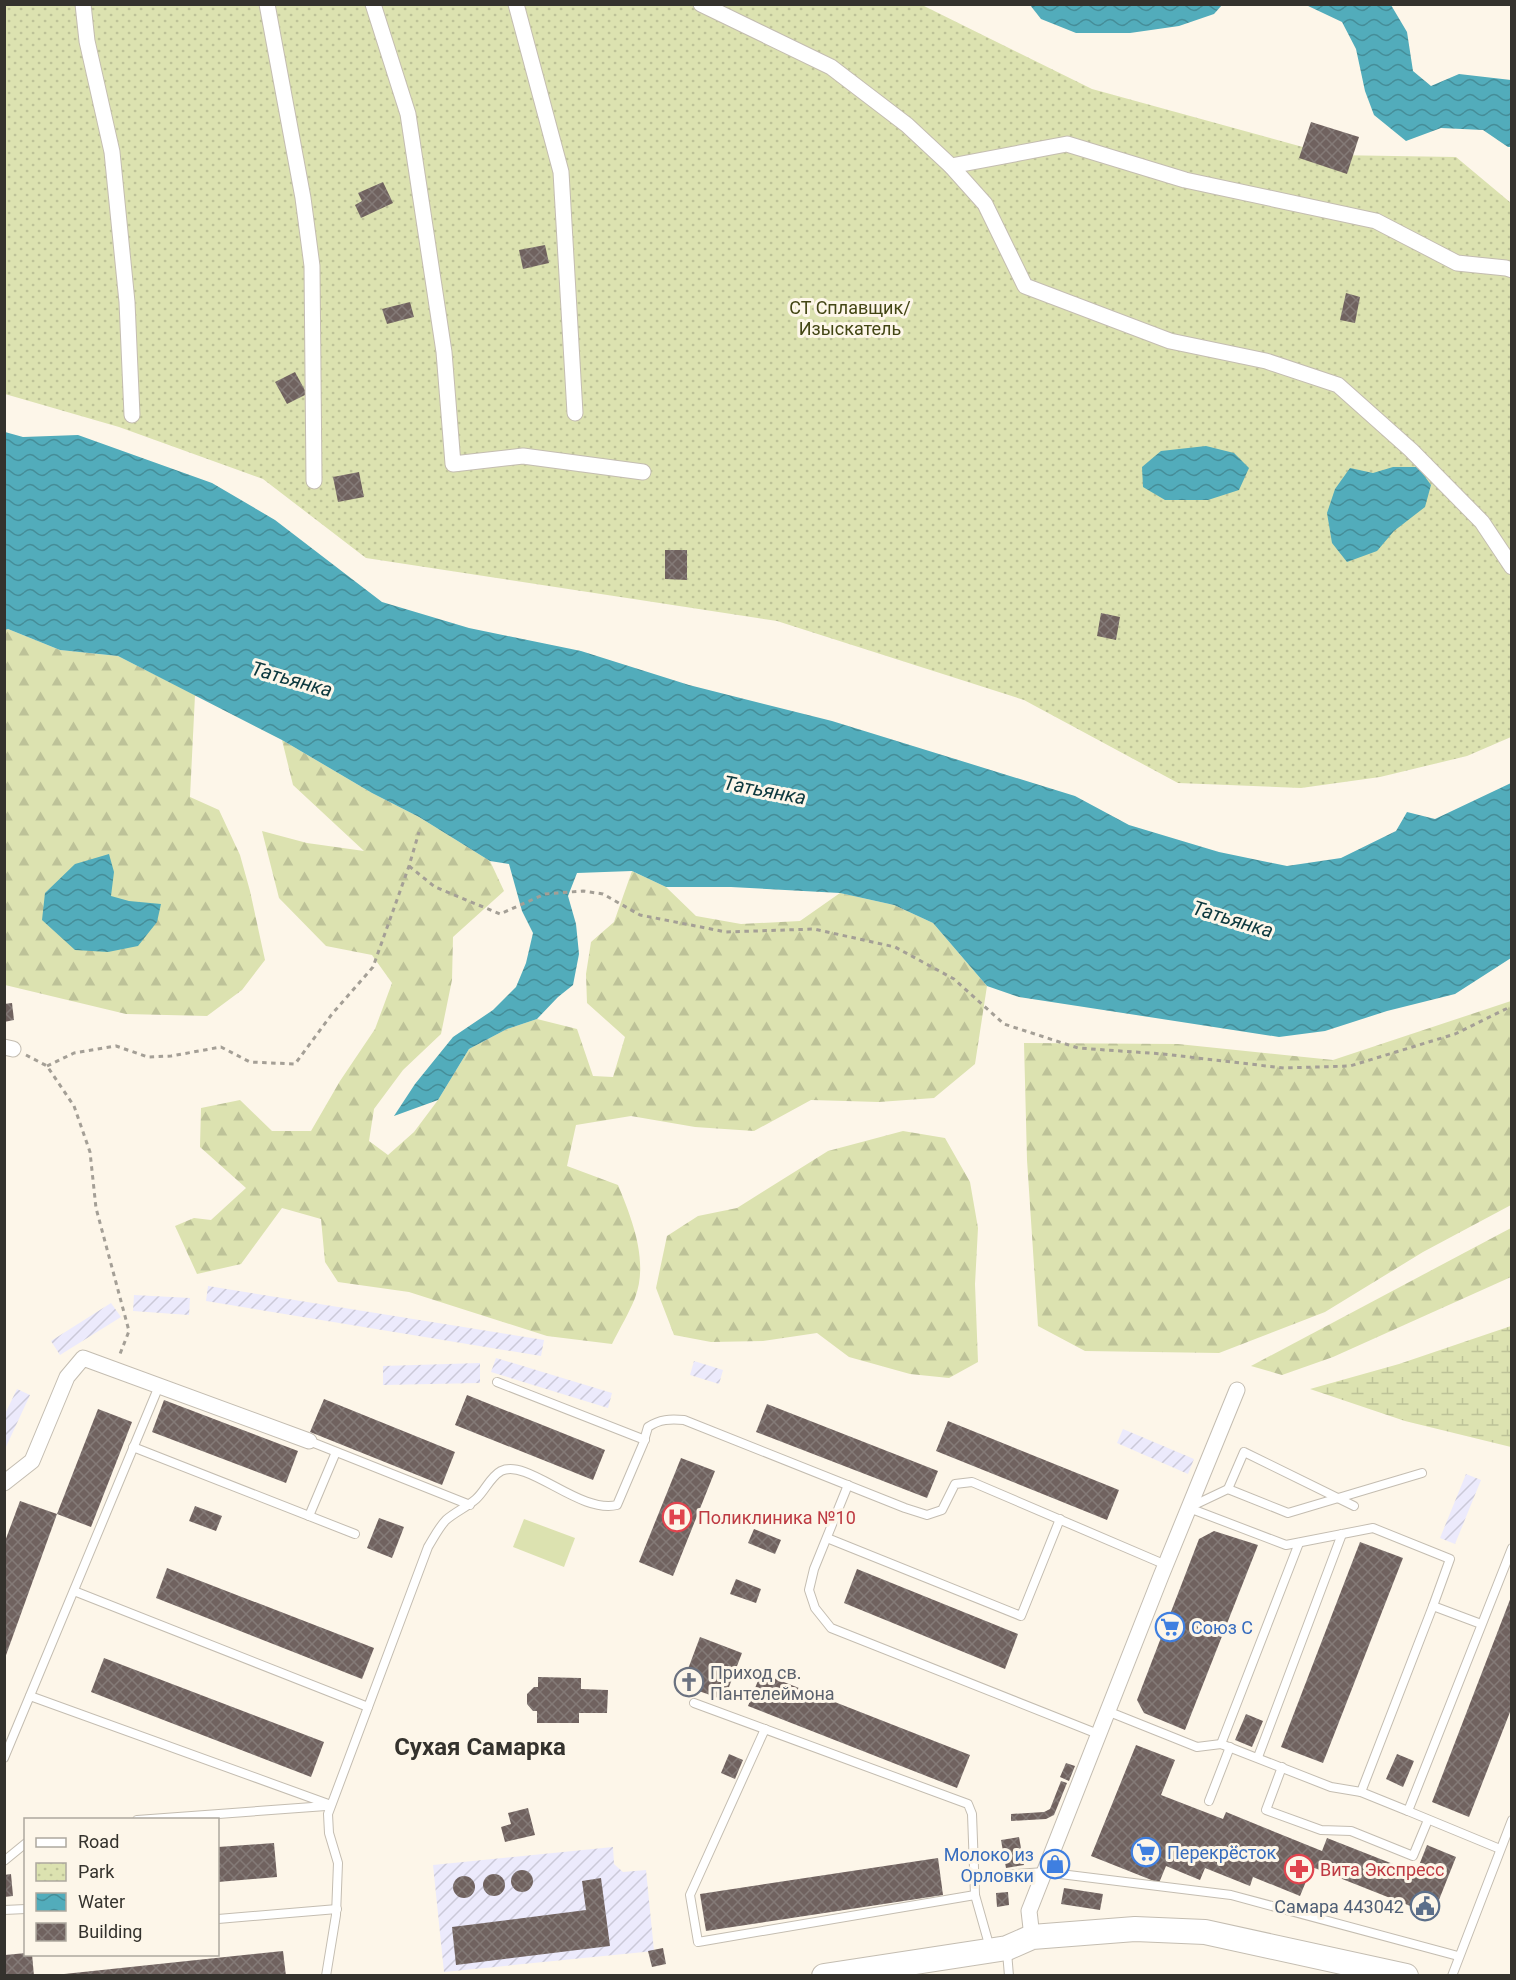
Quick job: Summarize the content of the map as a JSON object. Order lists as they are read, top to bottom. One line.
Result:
{"districts":["Сухая Самарка"],"water":["Татьянка"],"parks":["СТ Сплавщик/ Изыскатель"],"places":{"hospital":["Поликлиника №10"],"supermarket":["Союз С","Перекрёсток"],"church":["Приход св. Пантелеймона"],"shop":["Молоко из Орловки"],"pharmacy":["Вита Экспресс"],"public building":["Самара 443042"]},"legend":["Road","Park","Water","Building"]}
